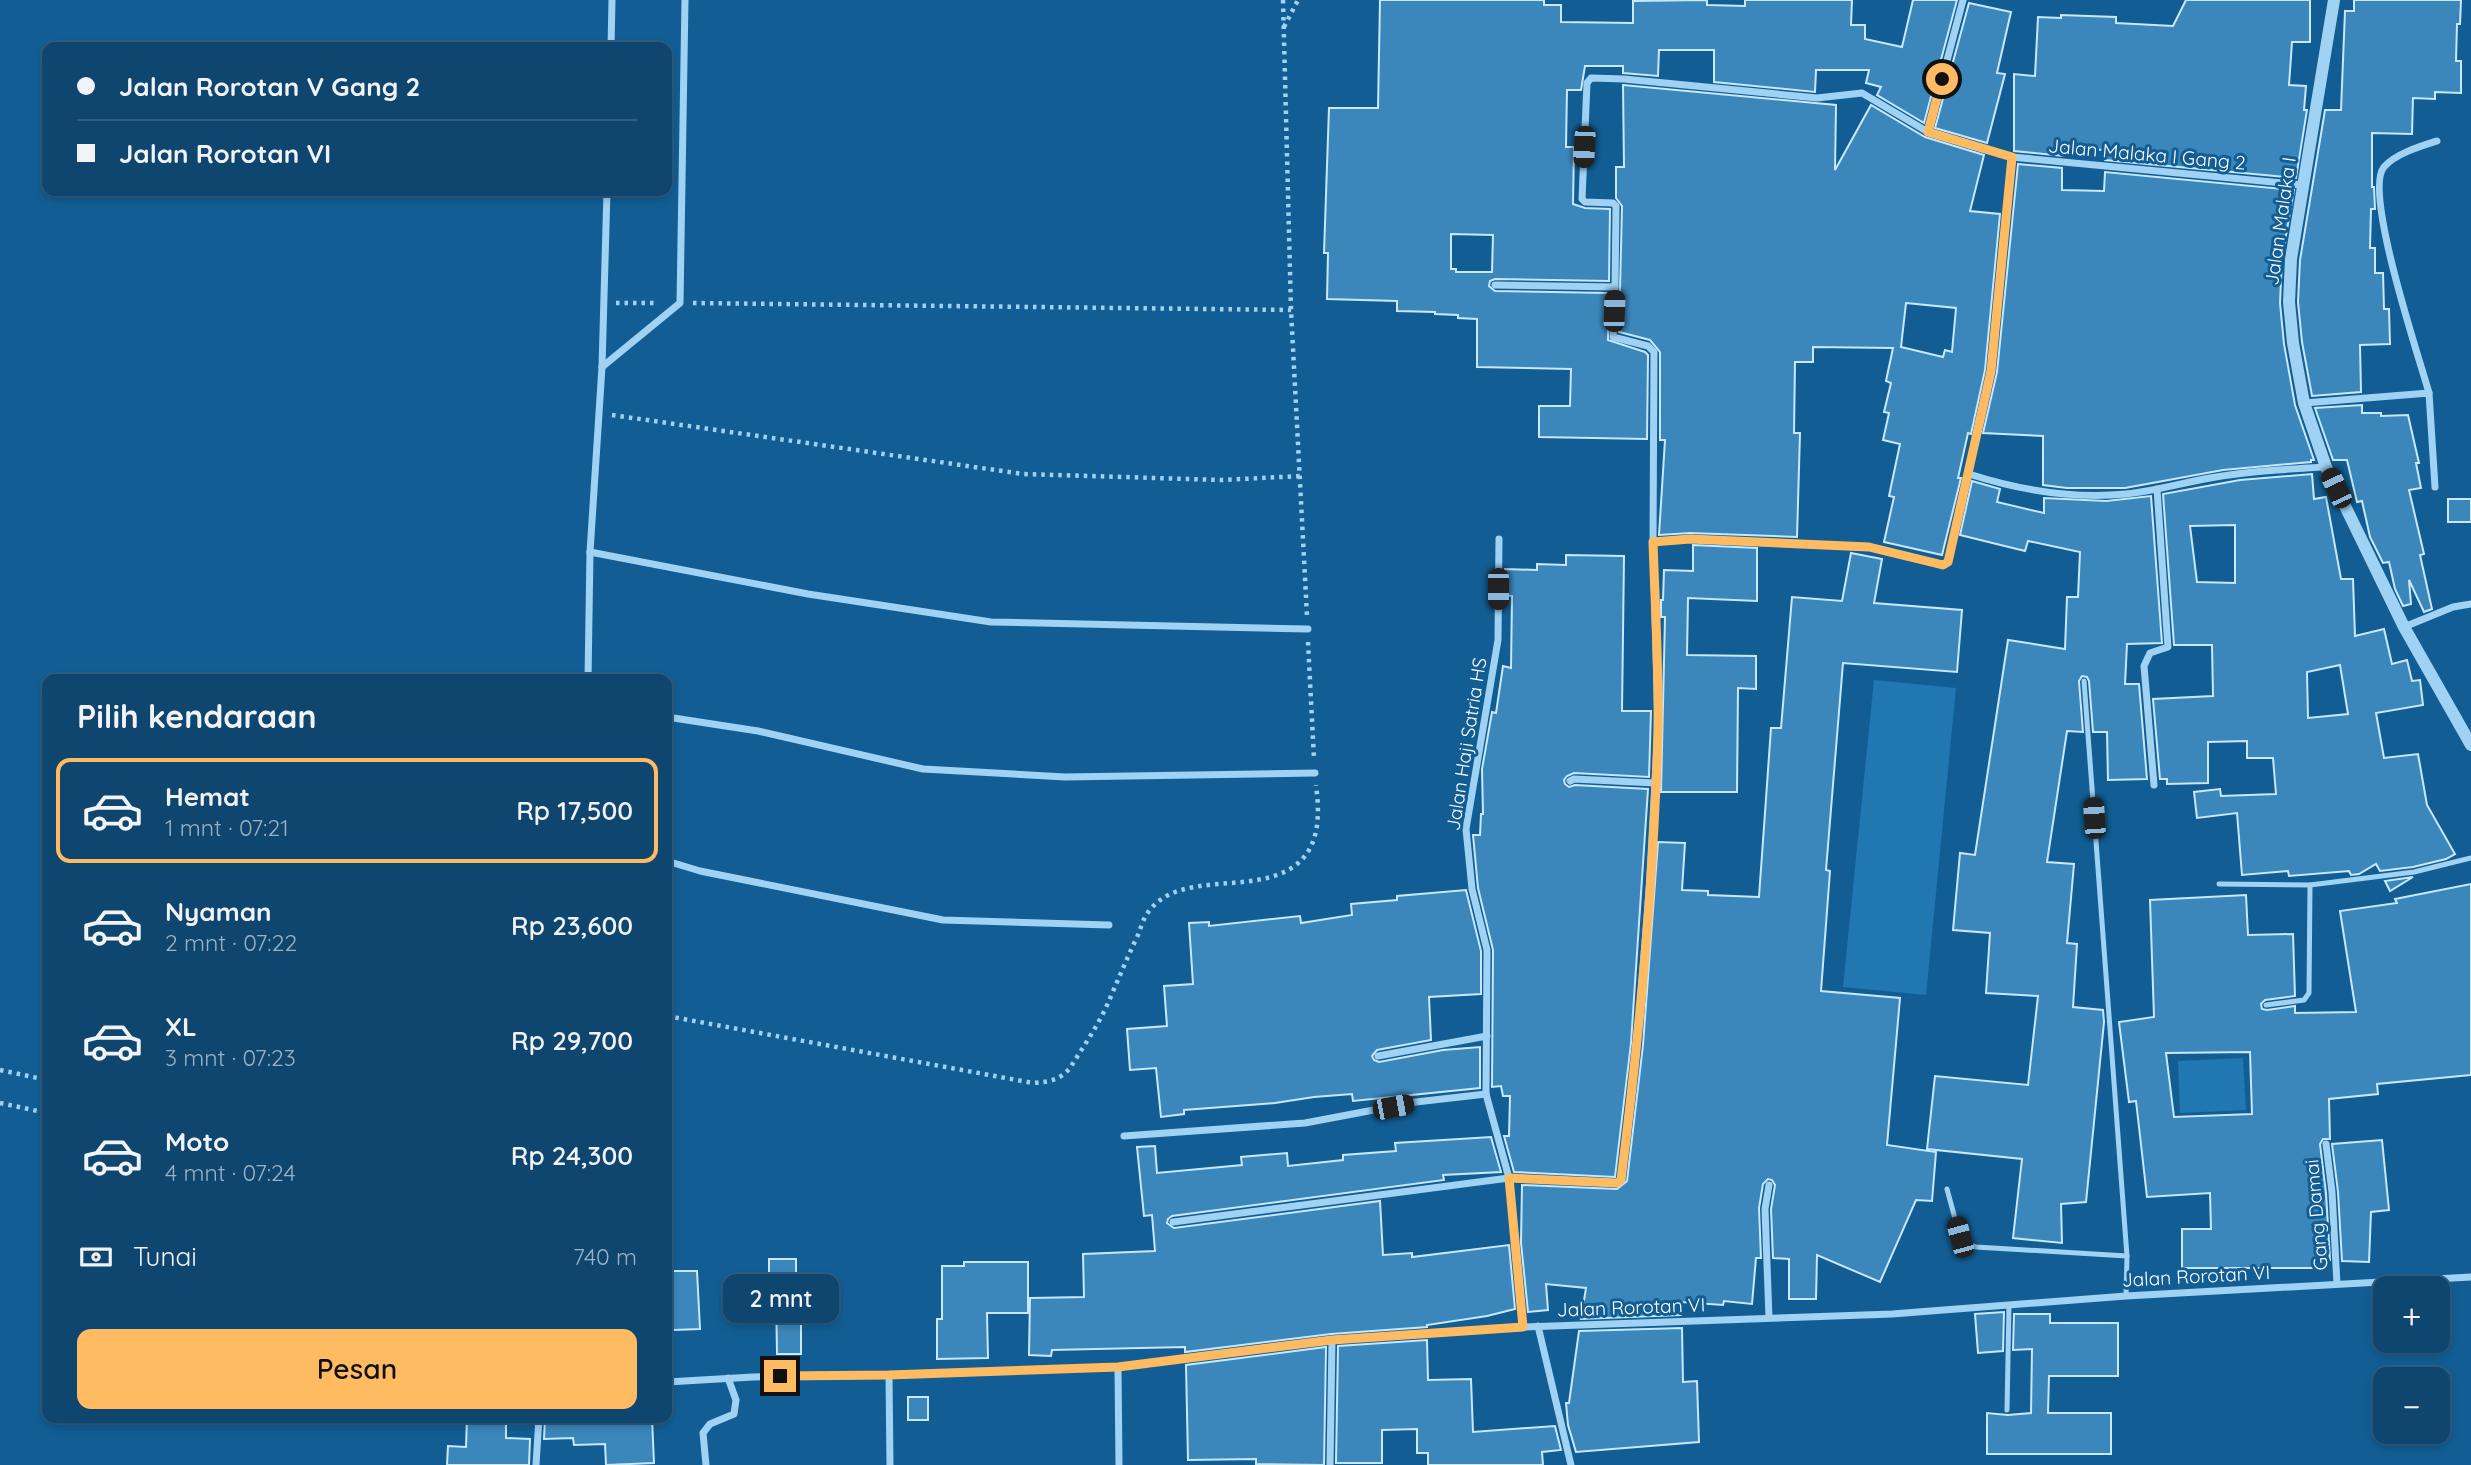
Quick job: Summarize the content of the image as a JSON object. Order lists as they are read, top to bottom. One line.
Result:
{"streets":{"street":["Jalan Malaka I Gang 2","Jalan Malaka I","Jalan Haji Satria HS","Gang Damai","Jalan Rorotan VI"]},"crossings":[["Jalan Malaka I Gang 2","Jalan Malaka I"],["Jalan Haji Satria HS","Jalan Rorotan VI"],["Gang Damai","Jalan Rorotan VI"]],"page":{"banner":["Jalan Rorotan V Gang 2","Jalan Rorotan VI"],"heading":"Pilih kendaraan","list":[{"name":"Hemat","note":"1 mnt · 07:21","value":"Rp 17,500"},{"name":"Nyaman","note":"2 mnt · 07:22","value":"Rp 23,600"},{"name":"XL","note":"3 mnt · 07:23","value":"Rp 29,700"},{"name":"Moto","note":"4 mnt · 07:24","value":"Rp 24,300"}],"pay":["Tunai","740 m"],"bubble":"2 mnt","map_buttons":["+","−"],"buttons":"Pesan"}}
